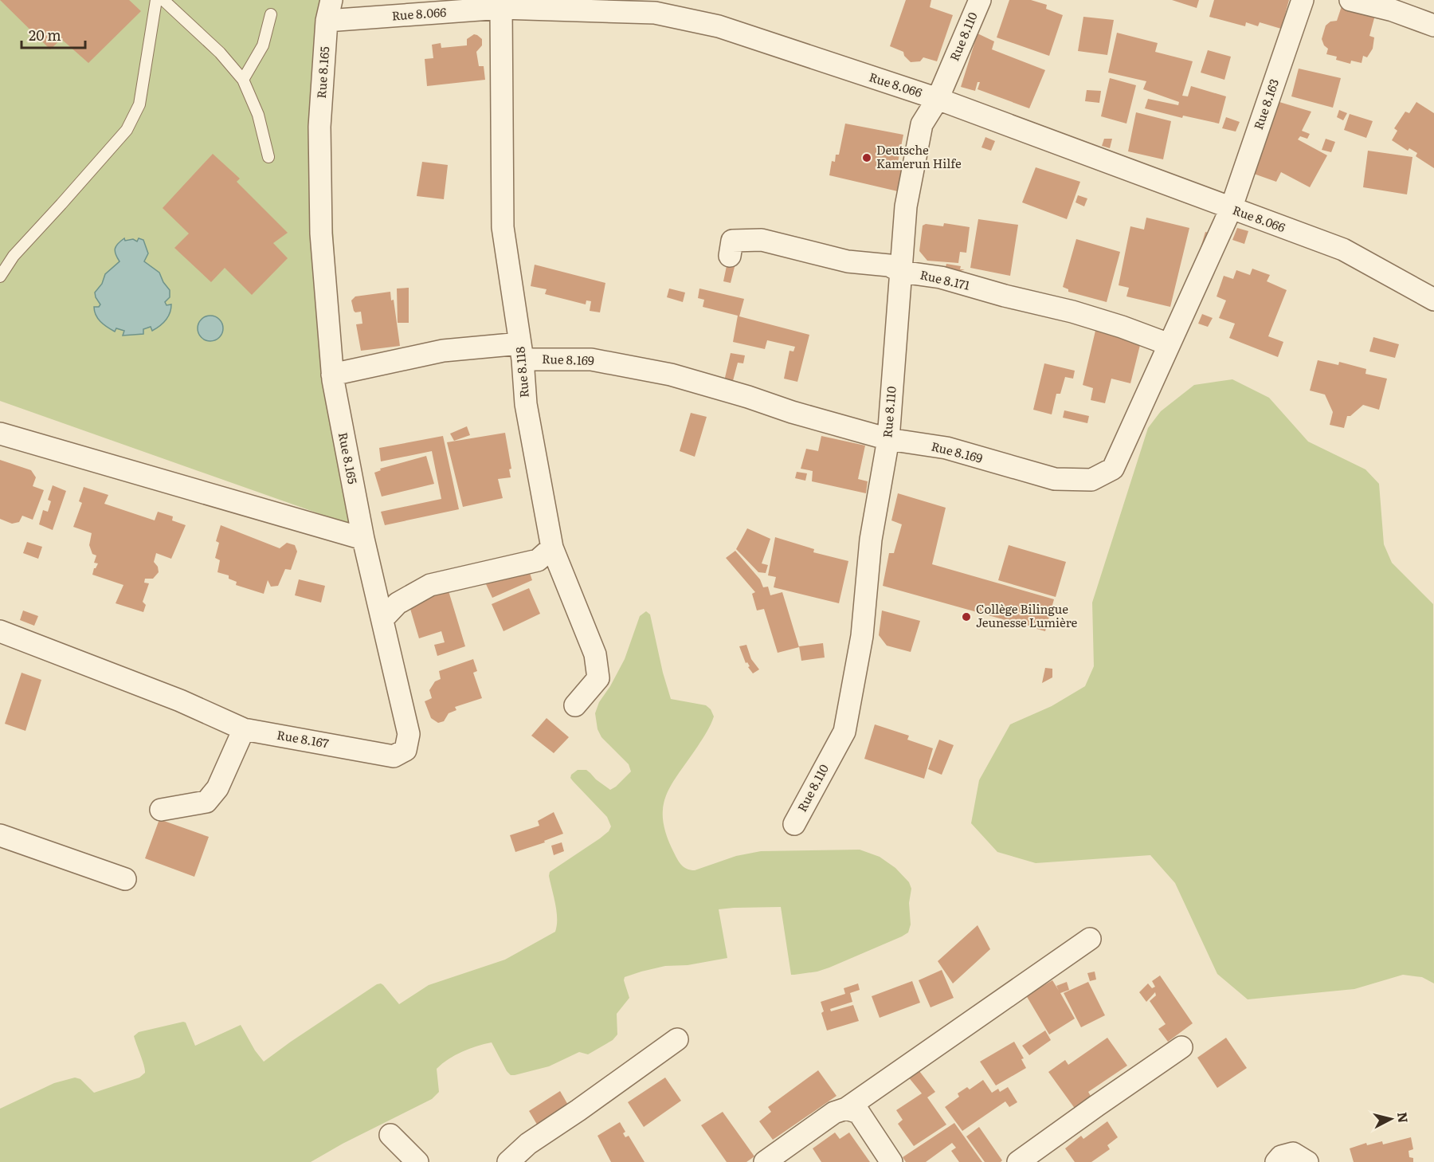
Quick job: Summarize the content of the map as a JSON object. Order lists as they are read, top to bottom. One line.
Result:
{"streets":{"street":["Rue 8.066","Rue 8.110","Rue 8.165","Rue 8.163","Rue 8.171","Rue 8.169","Rue 8.118","Rue 8.167"]},"crossings":[["Rue 8.066","Rue 8.110"],["Rue 8.066","Rue 8.165"],["Rue 8.066","Rue 8.163"],["Rue 8.066","Rue 8.169"],["Rue 8.066","Rue 8.118"],["Rue 8.110","Rue 8.171"],["Rue 8.110","Rue 8.169"],["Rue 8.165","Rue 8.169"],["Rue 8.165","Rue 8.167"],["Rue 8.163","Rue 8.169"],["Rue 8.171","Rue 8.169"],["Rue 8.169","Rue 8.118"]],"places":["Deutsche Kamerun Hilfe","Collège Bilingue Jeunesse Lumière"],"scale_bar":"20 m","north":"right"}
